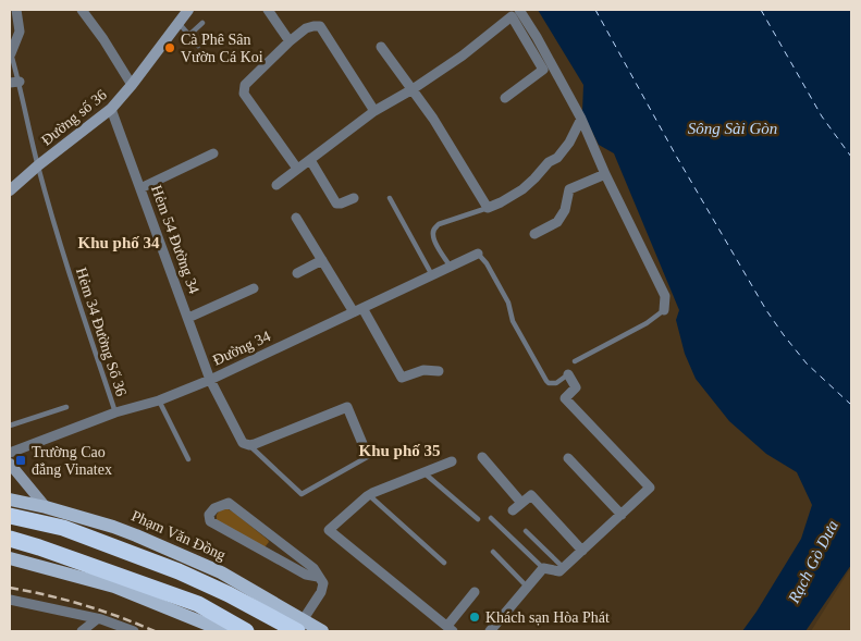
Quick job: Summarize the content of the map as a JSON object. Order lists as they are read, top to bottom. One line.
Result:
{"streets":{"highway":["Phạm Văn Đồng"],"main road":["Đường số 36"],"street":["Hẻm 54 Đường 34","Đường 34"],"lane":["Hẻm 34 Đường Số 36"]},"crossings":[["Đường số 36","Hẻm 54 Đường 34"],["Đường số 36","Hẻm 34 Đường Số 36"],["Hẻm 54 Đường 34","Đường 34"],["Hẻm 34 Đường Số 36","Đường 34"]],"districts":["Khu phố 34","Khu phố 35"],"water":["Sông Sài Gòn","Rạch Gò Dưa"],"places":{"other":["Cà Phê Sân Vườn Cá Koi","Khách sạn Hòa Phát"],"transit":["Trường Cao đẳng Vinatex"]}}
